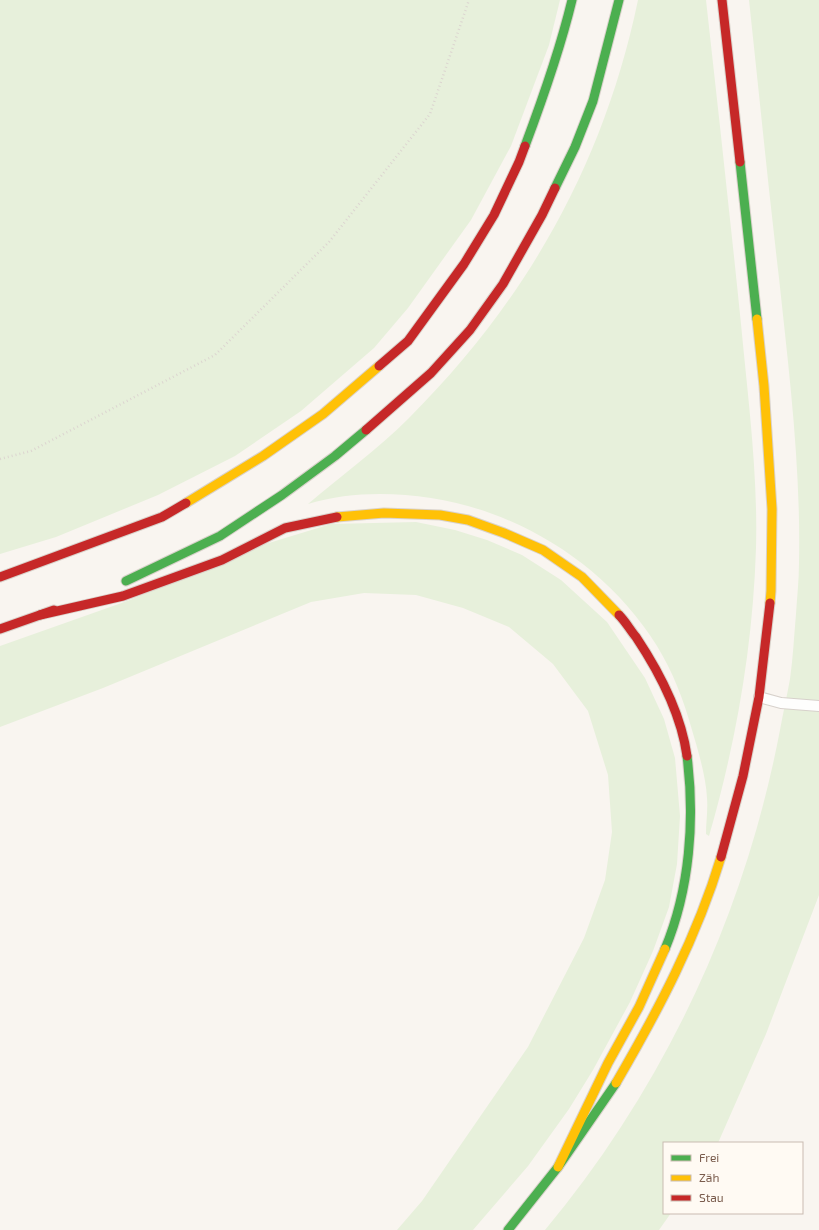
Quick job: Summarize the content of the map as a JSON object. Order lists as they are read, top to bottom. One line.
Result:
{"legend":["Frei","Zäh","Stau"]}
